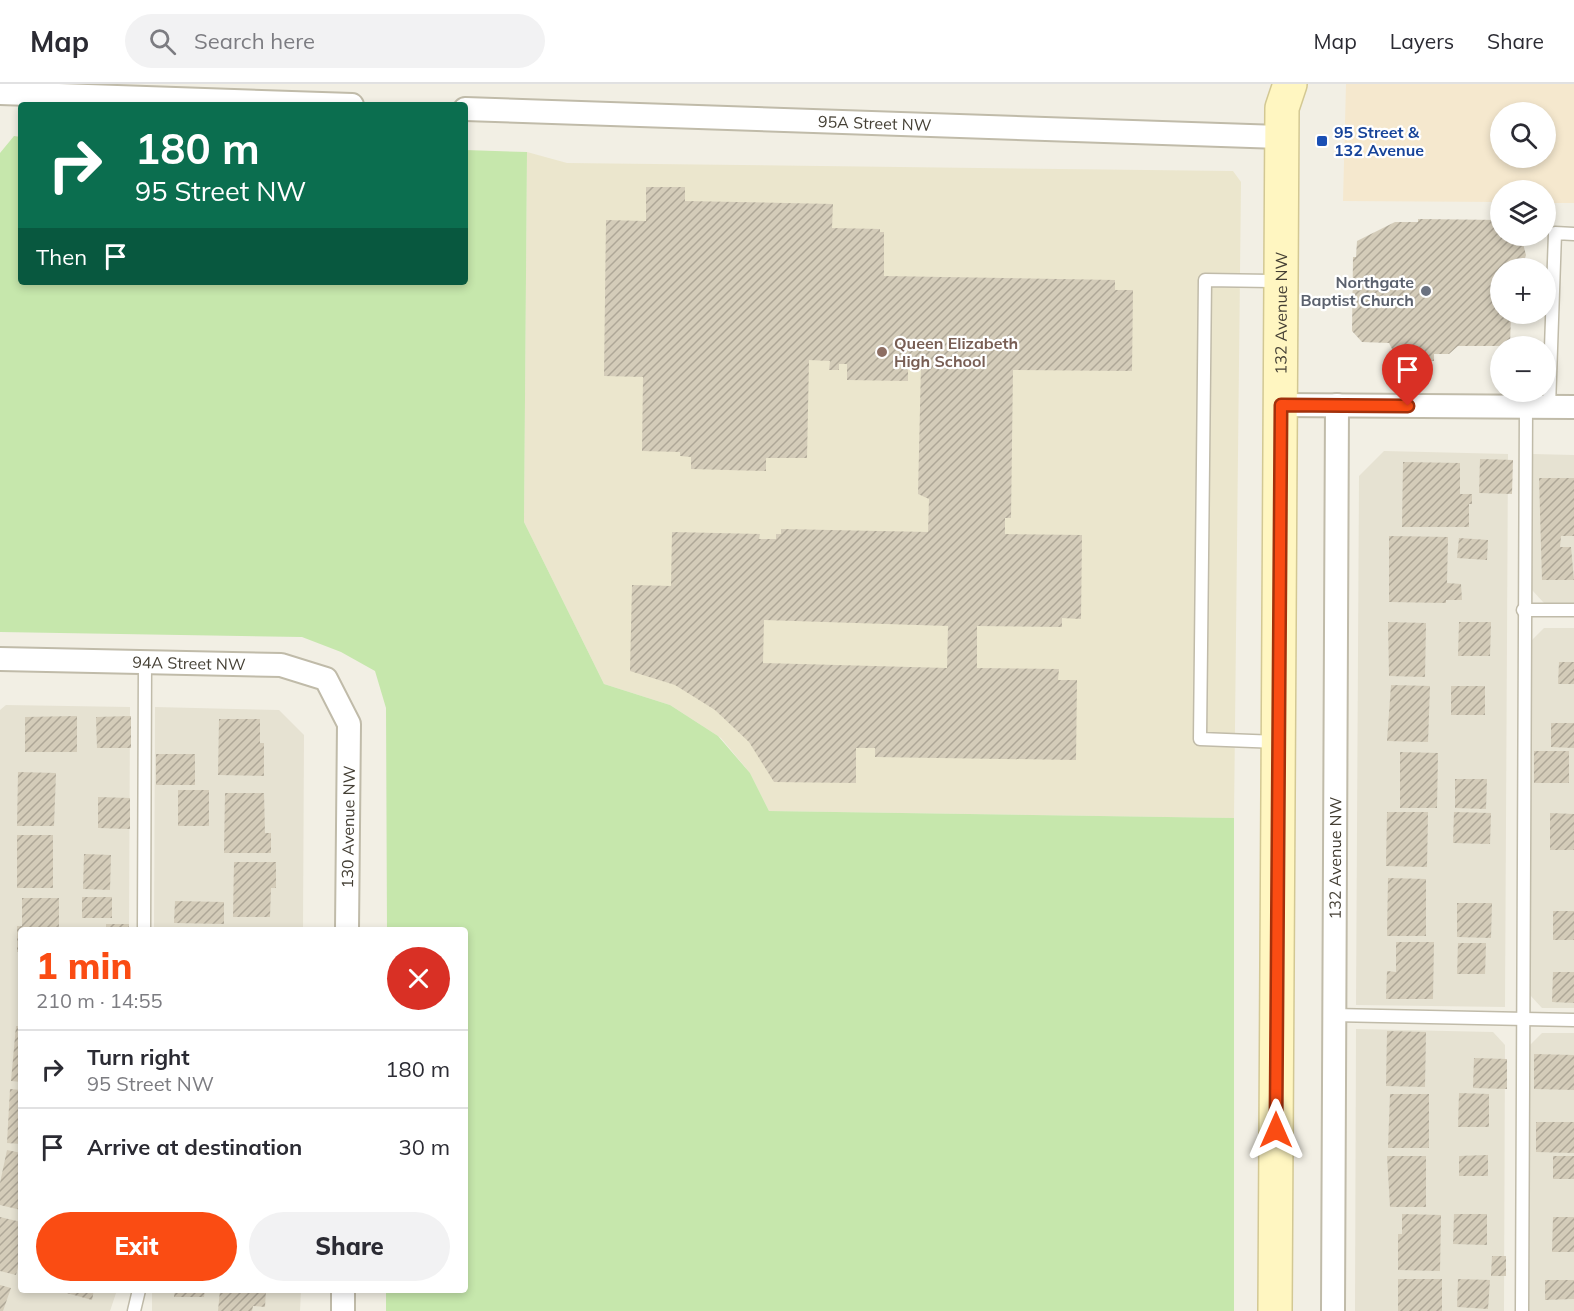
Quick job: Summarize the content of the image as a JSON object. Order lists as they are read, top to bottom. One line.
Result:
{"streets":{"street":["95A Street NW","132 Avenue NW","94A Street NW","130 Avenue NW"]},"crossings":[["95A Street NW","132 Avenue NW"],["94A Street NW","130 Avenue NW"]],"places":{"transit":["95 Street & 132 Avenue"],"other":["Northgate Baptist Church","Queen Elizabeth High School"]},"page":{"header":"Map","search":"Search here","nav":["Map","Layers","Share"],"map_buttons":["+","−"],"turn":["180 m","95 Street NW"],"then":"Then","heading":["1 min","210 m · 14:55"],"list":[{"name":"Turn right","note":"95 Street NW","value":"180 m"},{"name":"Arrive at destination","value":"30 m"}],"buttons":["Exit","Share"]}}
